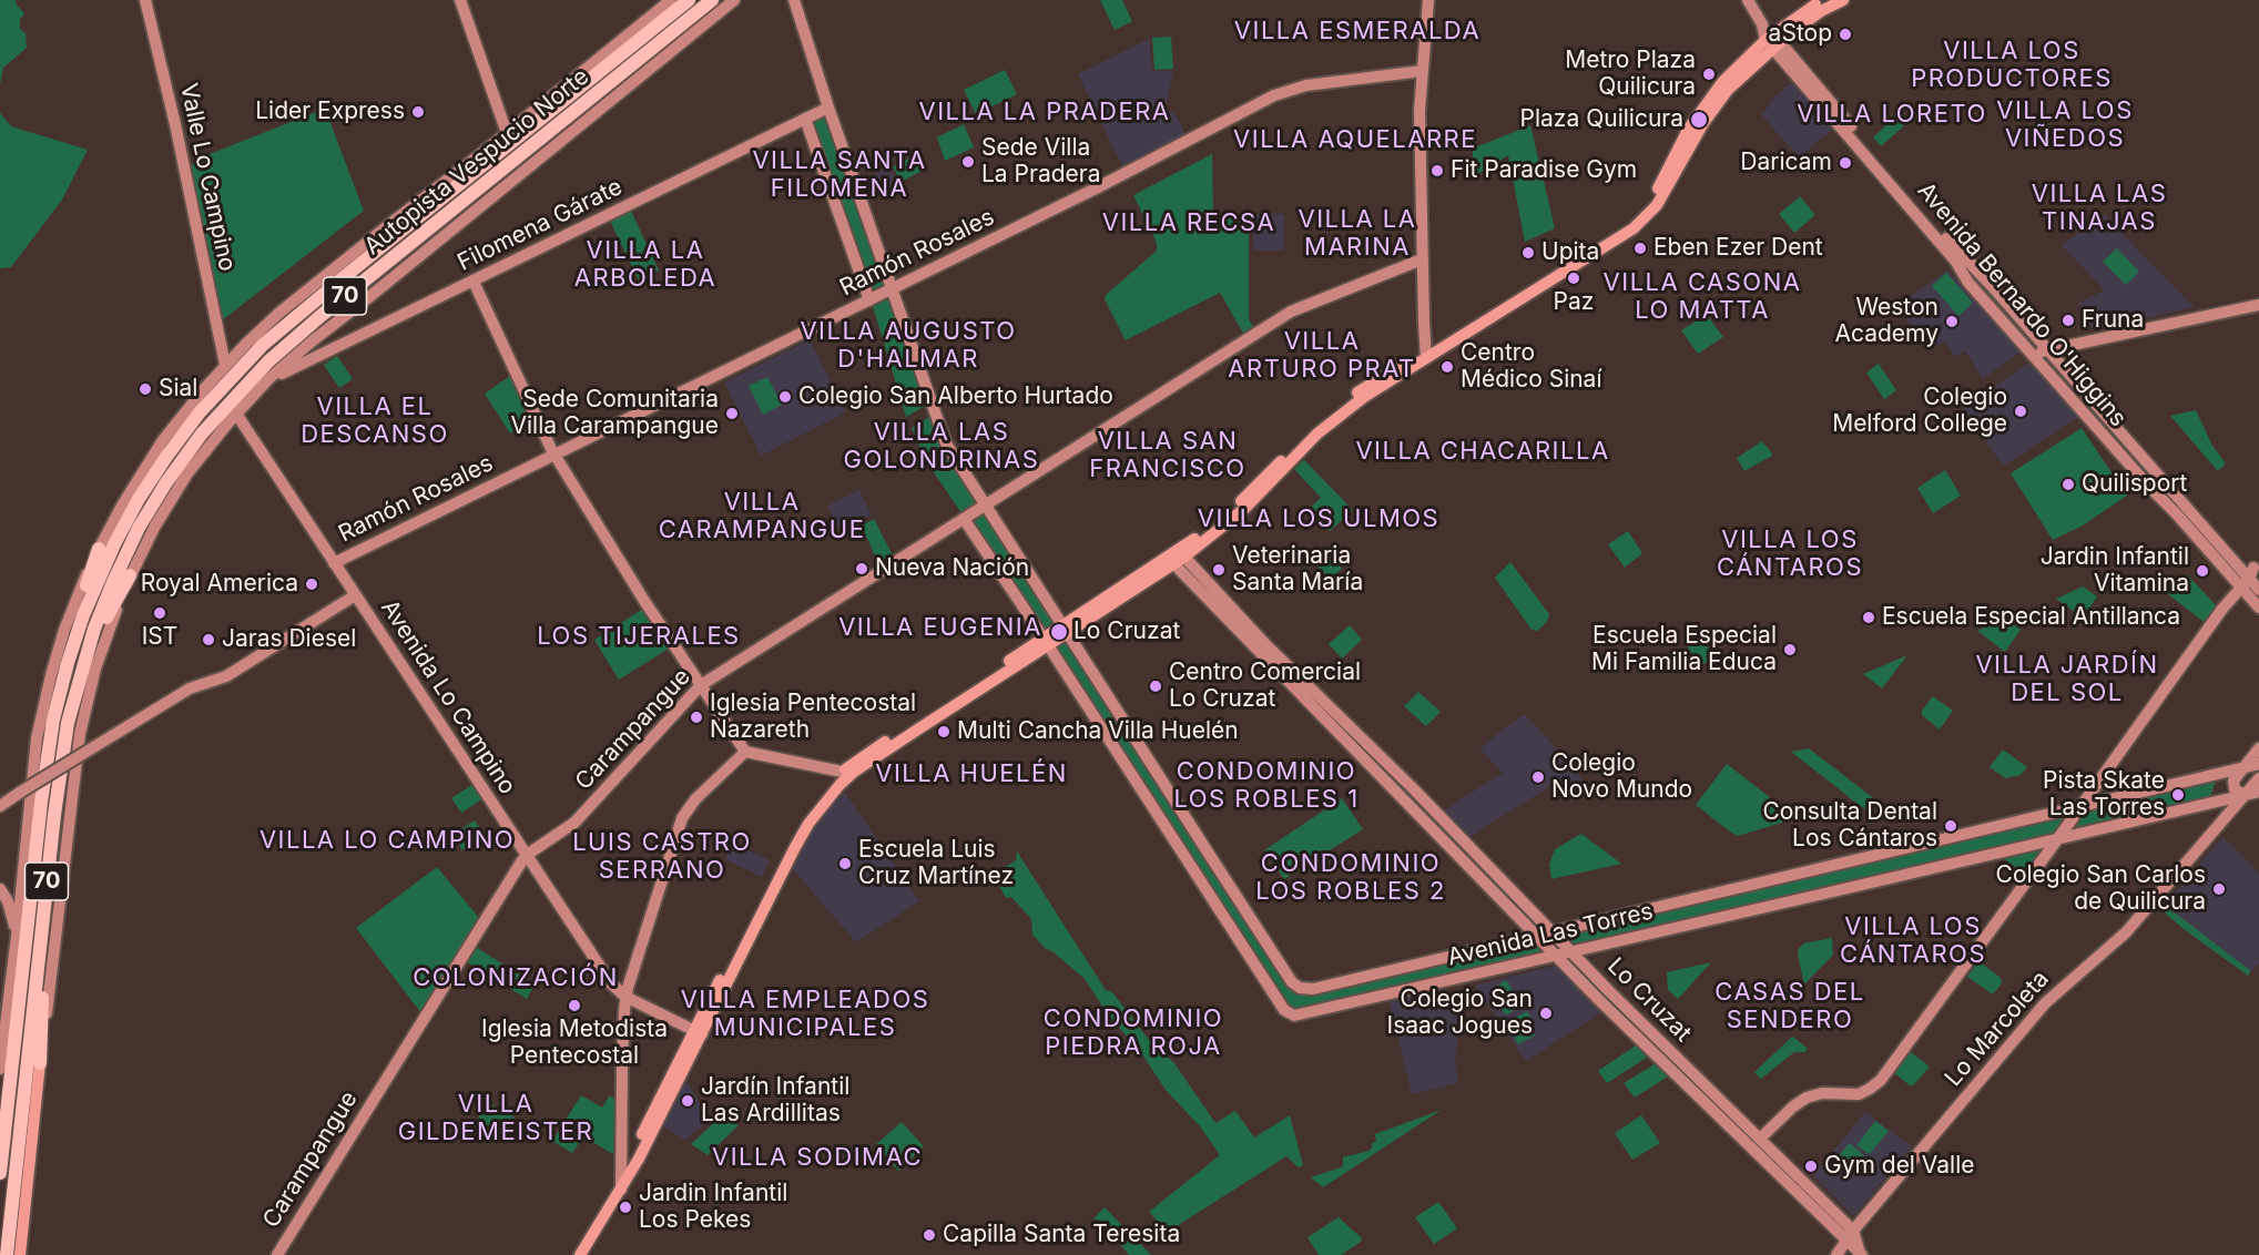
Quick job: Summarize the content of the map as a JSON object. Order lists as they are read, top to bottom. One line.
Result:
{"streets":{"highway":["Autopista Vespucio Norte","70"],"street":["Valle Lo Campino","Filomena Gárate","Ramón Rosales","Avenida Bernardo O'Higgins","Avenida Lo Campino","Carampangue","Avenida Las Torres","Lo Cruzat","Lo Marcoleta"]},"crossings":[["Ramón Rosales","Avenida Lo Campino"],["Ramón Rosales","Avenida Las Torres"],["Avenida Lo Campino","Carampangue"],["Carampangue","Avenida Las Torres"],["Avenida Las Torres","Lo Cruzat"],["Avenida Las Torres","Lo Marcoleta"],["Lo Cruzat","Lo Marcoleta"]],"districts":["VILLA ESMERALDA","VILLA LOS PRODUCTORES","VILLA LOS VIÑEDOS","VILLA LA PRADERA","VILLA LORETO","VILLA AQUELARRE","VILLA SANTA FILOMENA","VILLA LAS TINAJAS","VILLA LA MARINA","VILLA RECSA","VILLA LA ARBOLEDA","VILLA CASONA LO MATTA","VILLA AUGUSTO D'HALMAR","VILLA ARTURO PRAT","VILLA EL DESCANSO","VILLA LAS GOLONDRINAS","VILLA SAN FRANCISCO","VILLA CHACARILLA","VILLA CARAMPANGUE","VILLA LOS ULMOS","VILLA LOS CÁNTAROS","VILLA EUGENIA","LOS TIJERALES","VILLA JARDÍN DEL SOL","CONDOMINIO LOS ROBLES 1","VILLA HUELÉN","VILLA LO CAMPINO","LUIS CASTRO SERRANO","CONDOMINIO LOS ROBLES 2","VILLA LOS CÁNTAROS","COLONIZACIÓN","CASAS DEL SENDERO","VILLA EMPLEADOS MUNICIPALES","CONDOMINIO PIEDRA ROJA","VILLA GILDEMEISTER","VILLA SODIMAC"],"places":["aStop","Metro Plaza Quilicura","Lider Express","Plaza Quilicura","Sede Villa La Pradera","Daricam","Fit Paradise Gym","Eben Ezer Dent","Upita","Paz","Fruna","Weston Academy","Centro Médico Sinaí","Sial","Colegio San Alberto Hurtado","Colegio Melford College","Sede Comunitaria Villa Carampangue","Quilisport","Nueva Nación","Veterinaria Santa María","Jardin Infantil Vitamina","Royal America","IST","Escuela Especial Antillanca","Lo Cruzat","Jaras Diesel","Escuela Especial Mi Familia Educa","Centro Comercial Lo Cruzat","Iglesia Pentecostal Nazareth","Multi Cancha Villa Huelén","Colegio Novo Mundo","Pista Skate Las Torres","Consulta Dental Los Cántaros","Escuela Luis Cruz Martínez","Colegio San Carlos de Quilicura","Iglesia Metodista Pentecostal","Colegio San Isaac Jogues","Jardín Infantil Las Ardillitas","Gym del Valle","Jardin Infantil Los Pekes","Capilla Santa Teresita"]}
